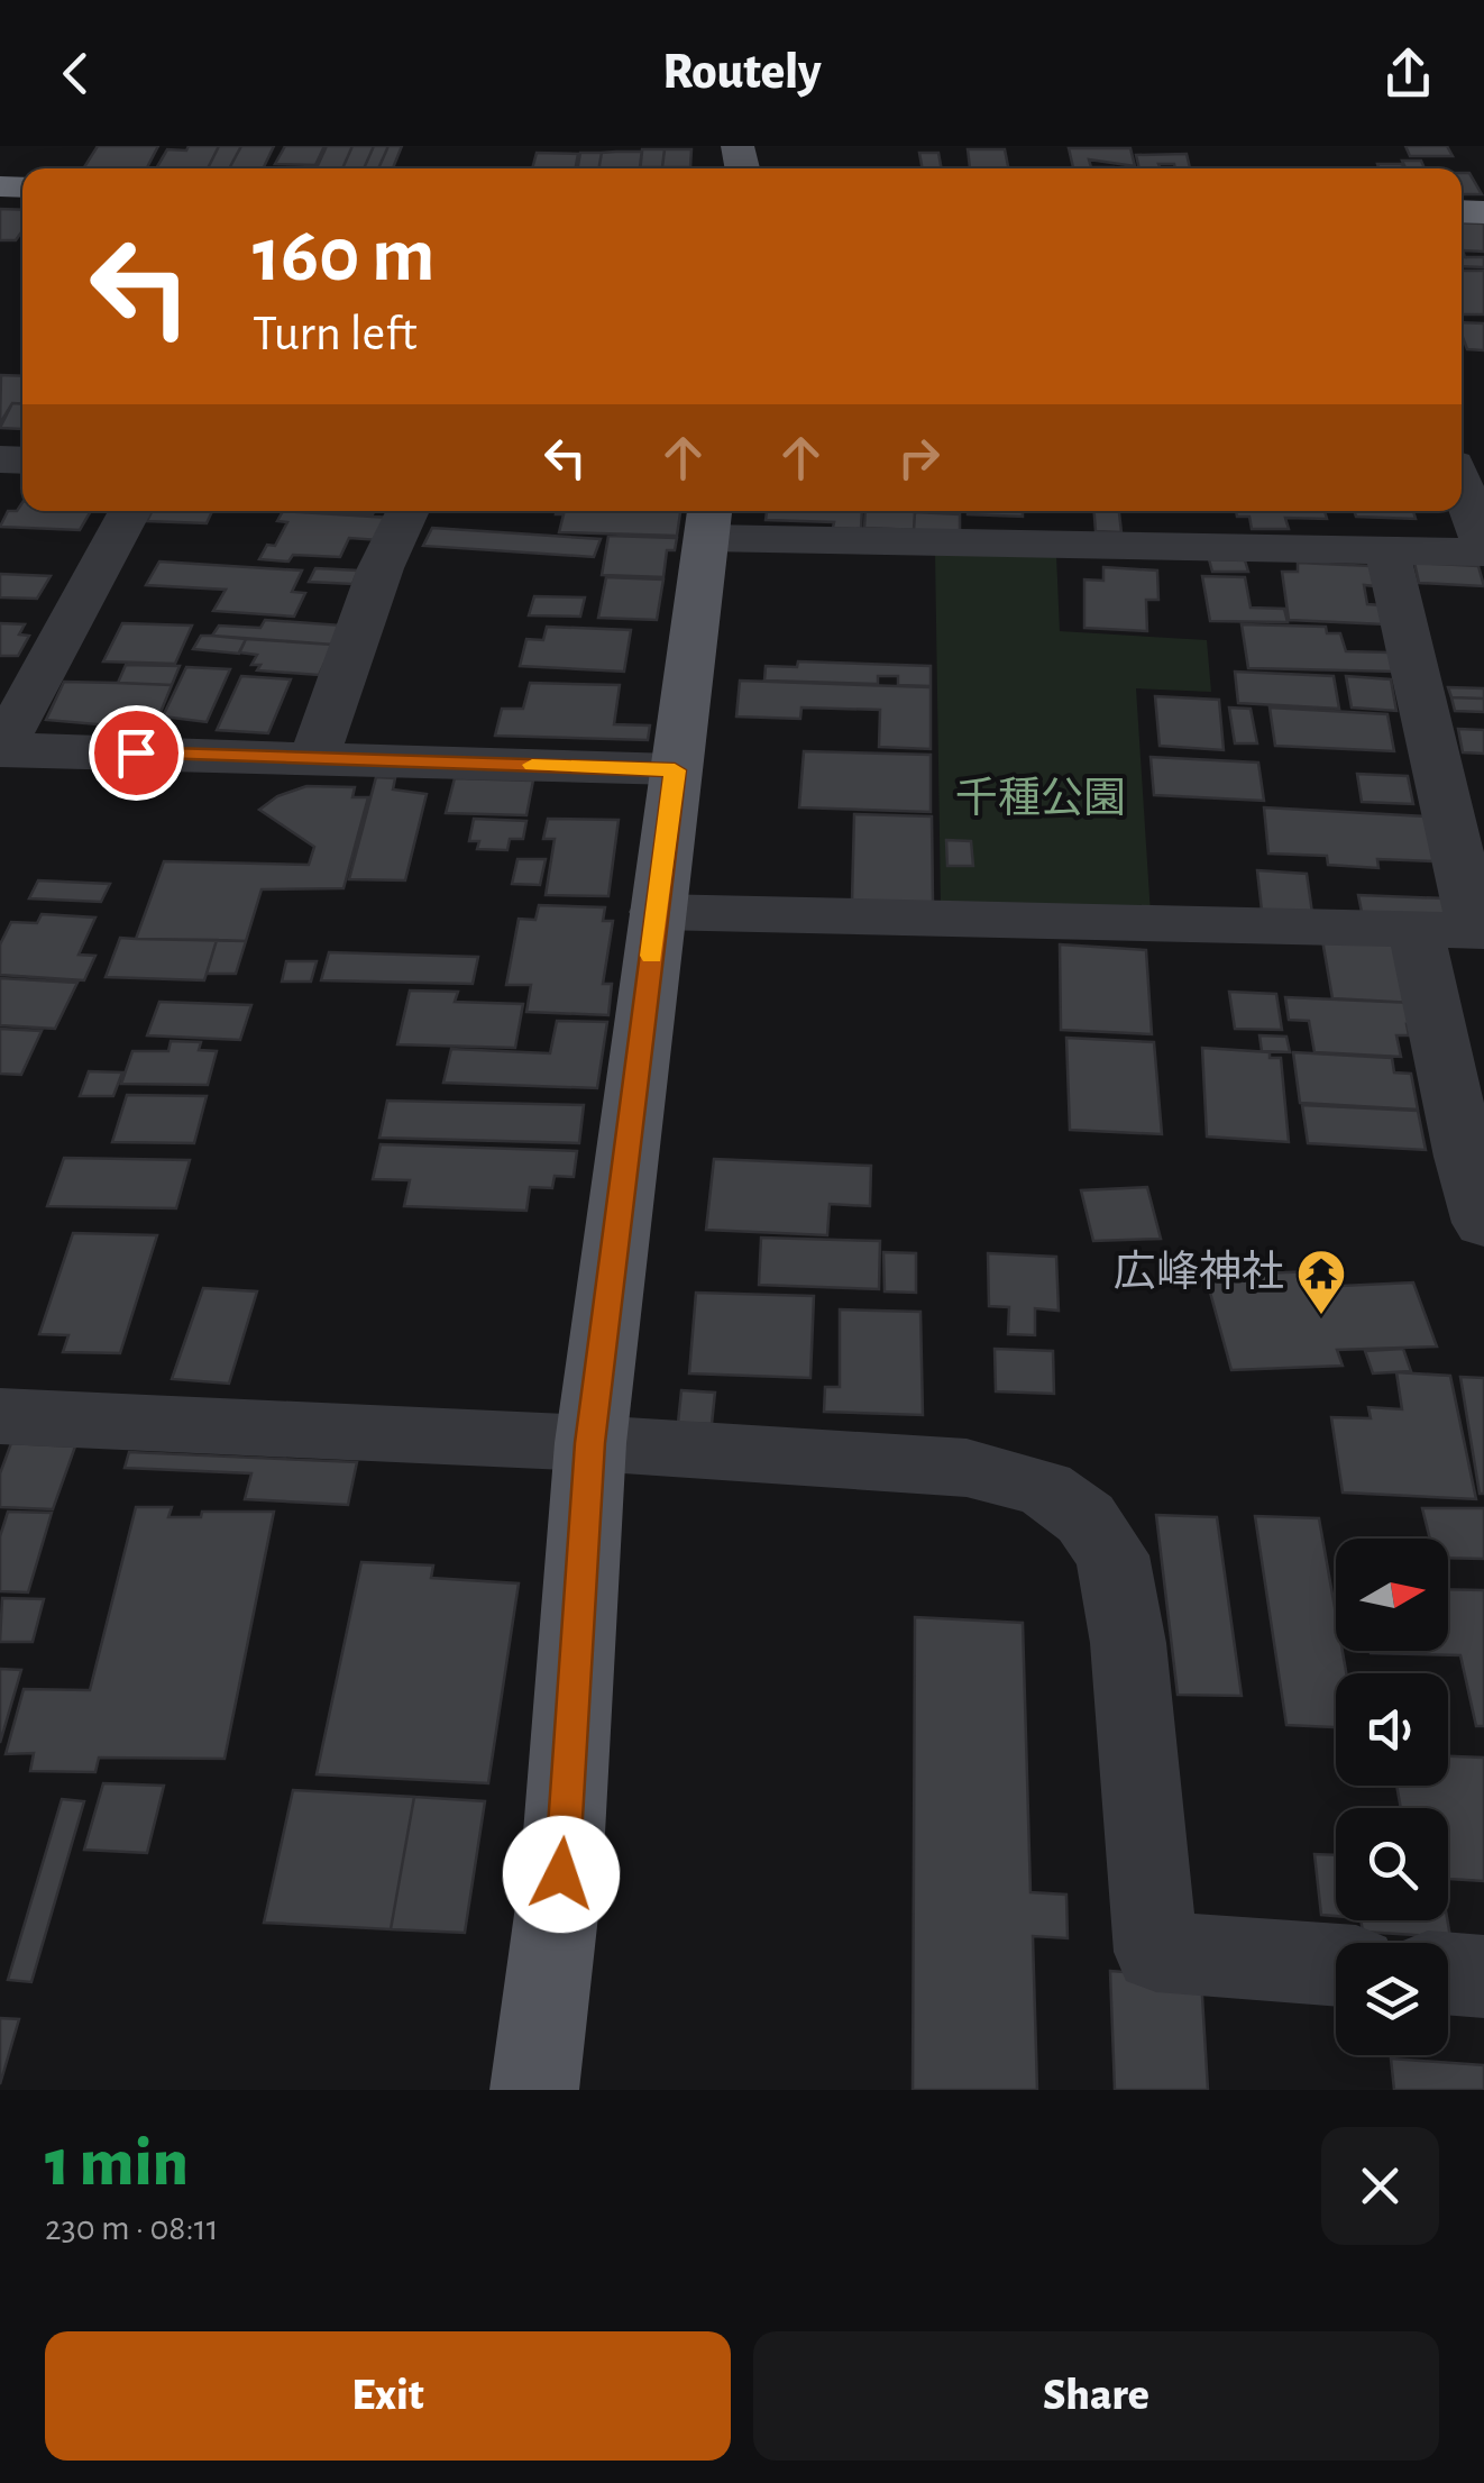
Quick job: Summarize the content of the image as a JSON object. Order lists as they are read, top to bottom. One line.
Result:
{"parks":["千種公園"],"places":{"temple":["広峰神社"]},"north":"right","page":{"header":"Routely","turn":["160 m","Turn left"],"heading":["1 min","230 m · 08:11"],"buttons":["Exit","Share"]}}
